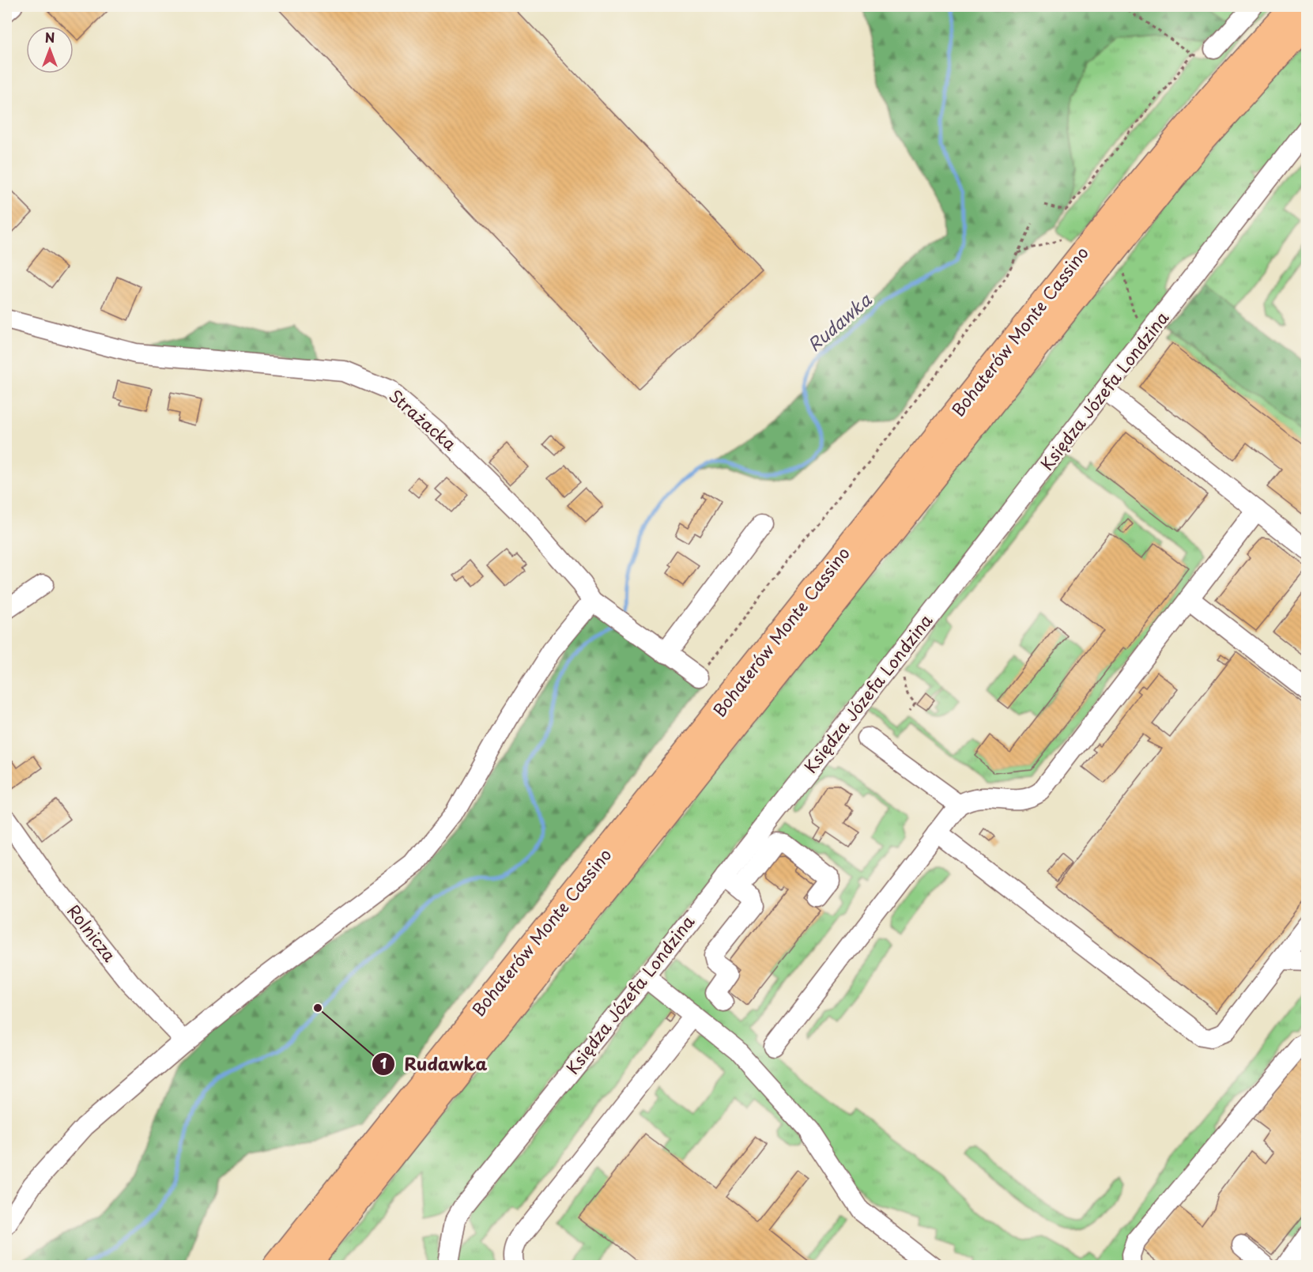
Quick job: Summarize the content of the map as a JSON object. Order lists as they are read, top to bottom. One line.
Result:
{"streets":{"highway":["Bohaterów Monte Cassino"],"street":["Księdza Józefa Londzina","Strażacka","Rolnicza"]},"water":["Rudawka"],"places":["Rudawka"],"north":"top"}
